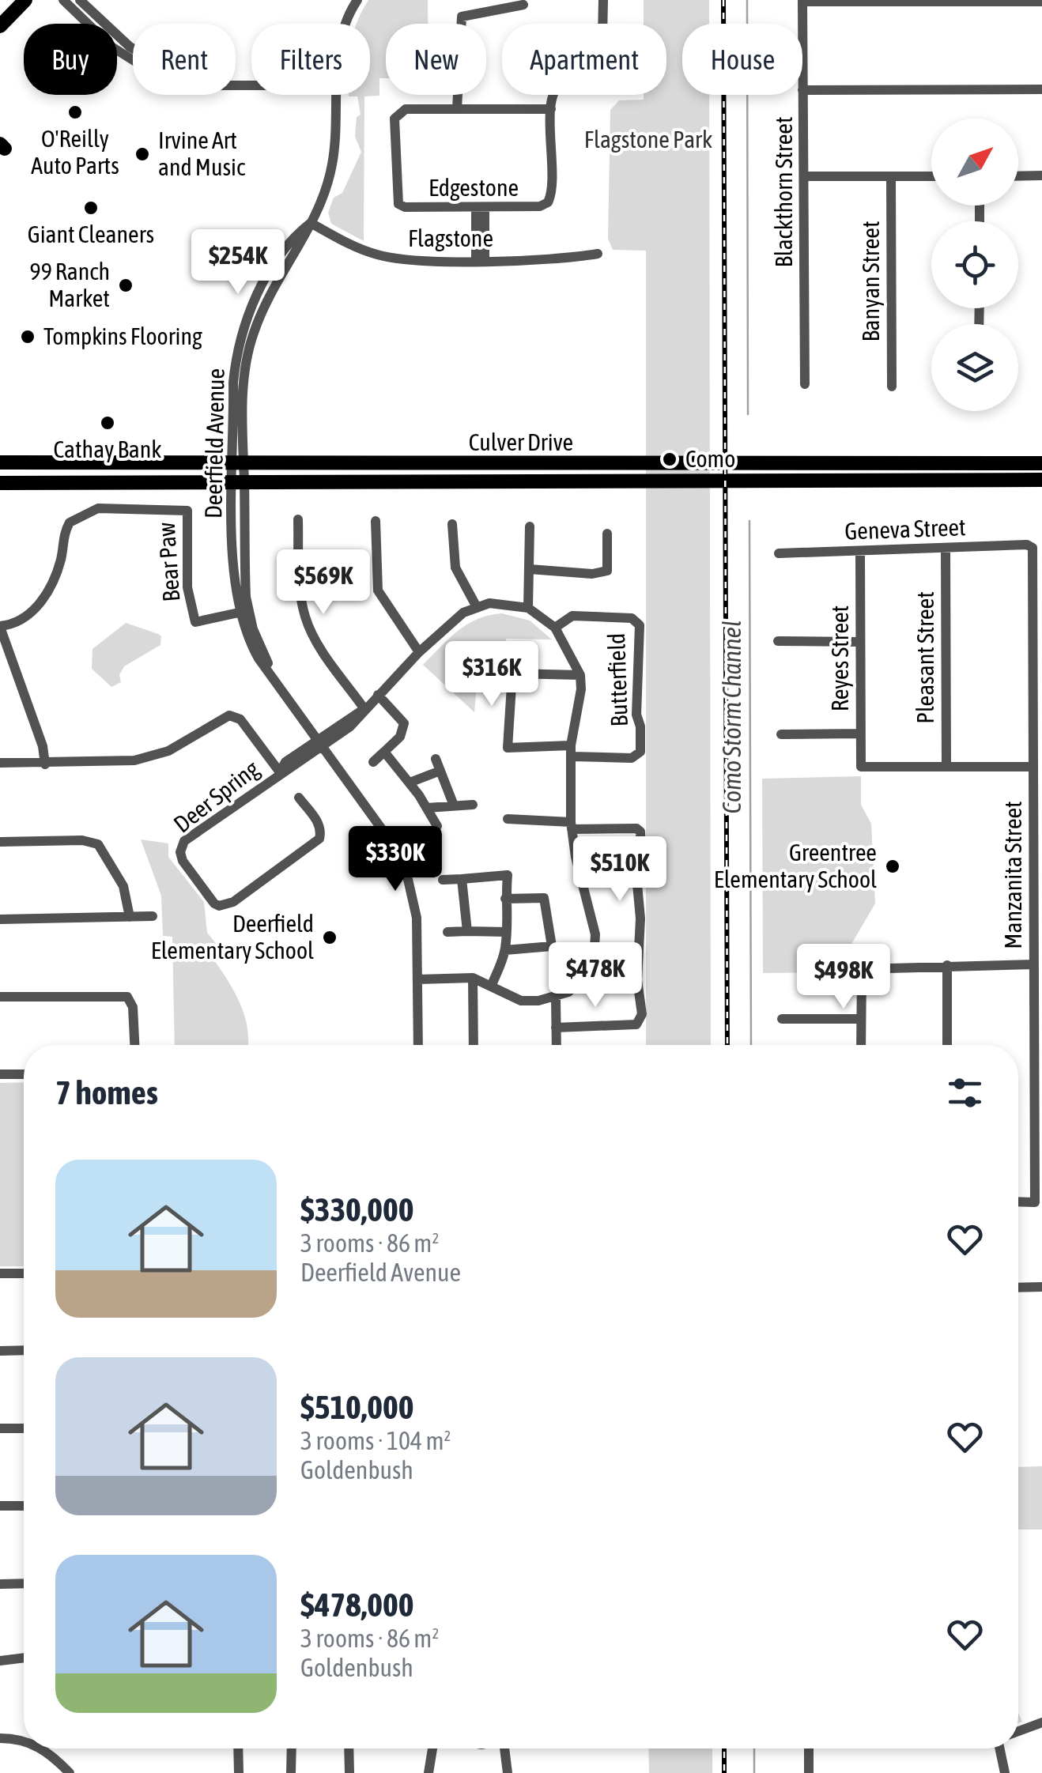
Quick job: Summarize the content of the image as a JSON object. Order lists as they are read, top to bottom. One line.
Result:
{"streets":{"main road":["Culver Drive"],"street":["Edgestone","Blackthorn Street","Flagstone","Banyan Street","Deerfield Avenue","Geneva Street","Bear Paw","Pleasant Street","Reyes Street","Butterfield","Deer Spring","Manzanita Street"]},"crossings":[["Flagstone","Deerfield Avenue"],["Culver Drive","Deerfield Avenue"],["Deerfield Avenue","Bear Paw"],["Deerfield Avenue","Deer Spring"],["Geneva Street","Pleasant Street"],["Geneva Street","Reyes Street"],["Geneva Street","Manzanita Street"],["Pleasant Street","Reyes Street"]],"water":["Como Storm Channel"],"parks":["Flagstone Park"],"places":["O'Reilly Auto Parts","Irvine Art and Music","Giant Cleaners","99 Ranch Market","Tompkins Flooring","Cathay Bank","Como","Greentree Elementary School","Deerfield Elementary School"],"north":"top right","page":{"chip":["Buy","Rent","Filters","New","Apartment","House"],"price":["$254K","$569K","$316K","$330K","$510K","$478K","$498K"],"heading":"7 homes","list":[{"name":"$330,000","note":"3 rooms · 86 m² · Deerfield Avenue"},{"name":"$510,000","note":"3 rooms · 104 m² · Goldenbush"},{"name":"$478,000","note":"3 rooms · 86 m² · Goldenbush"}]}}
